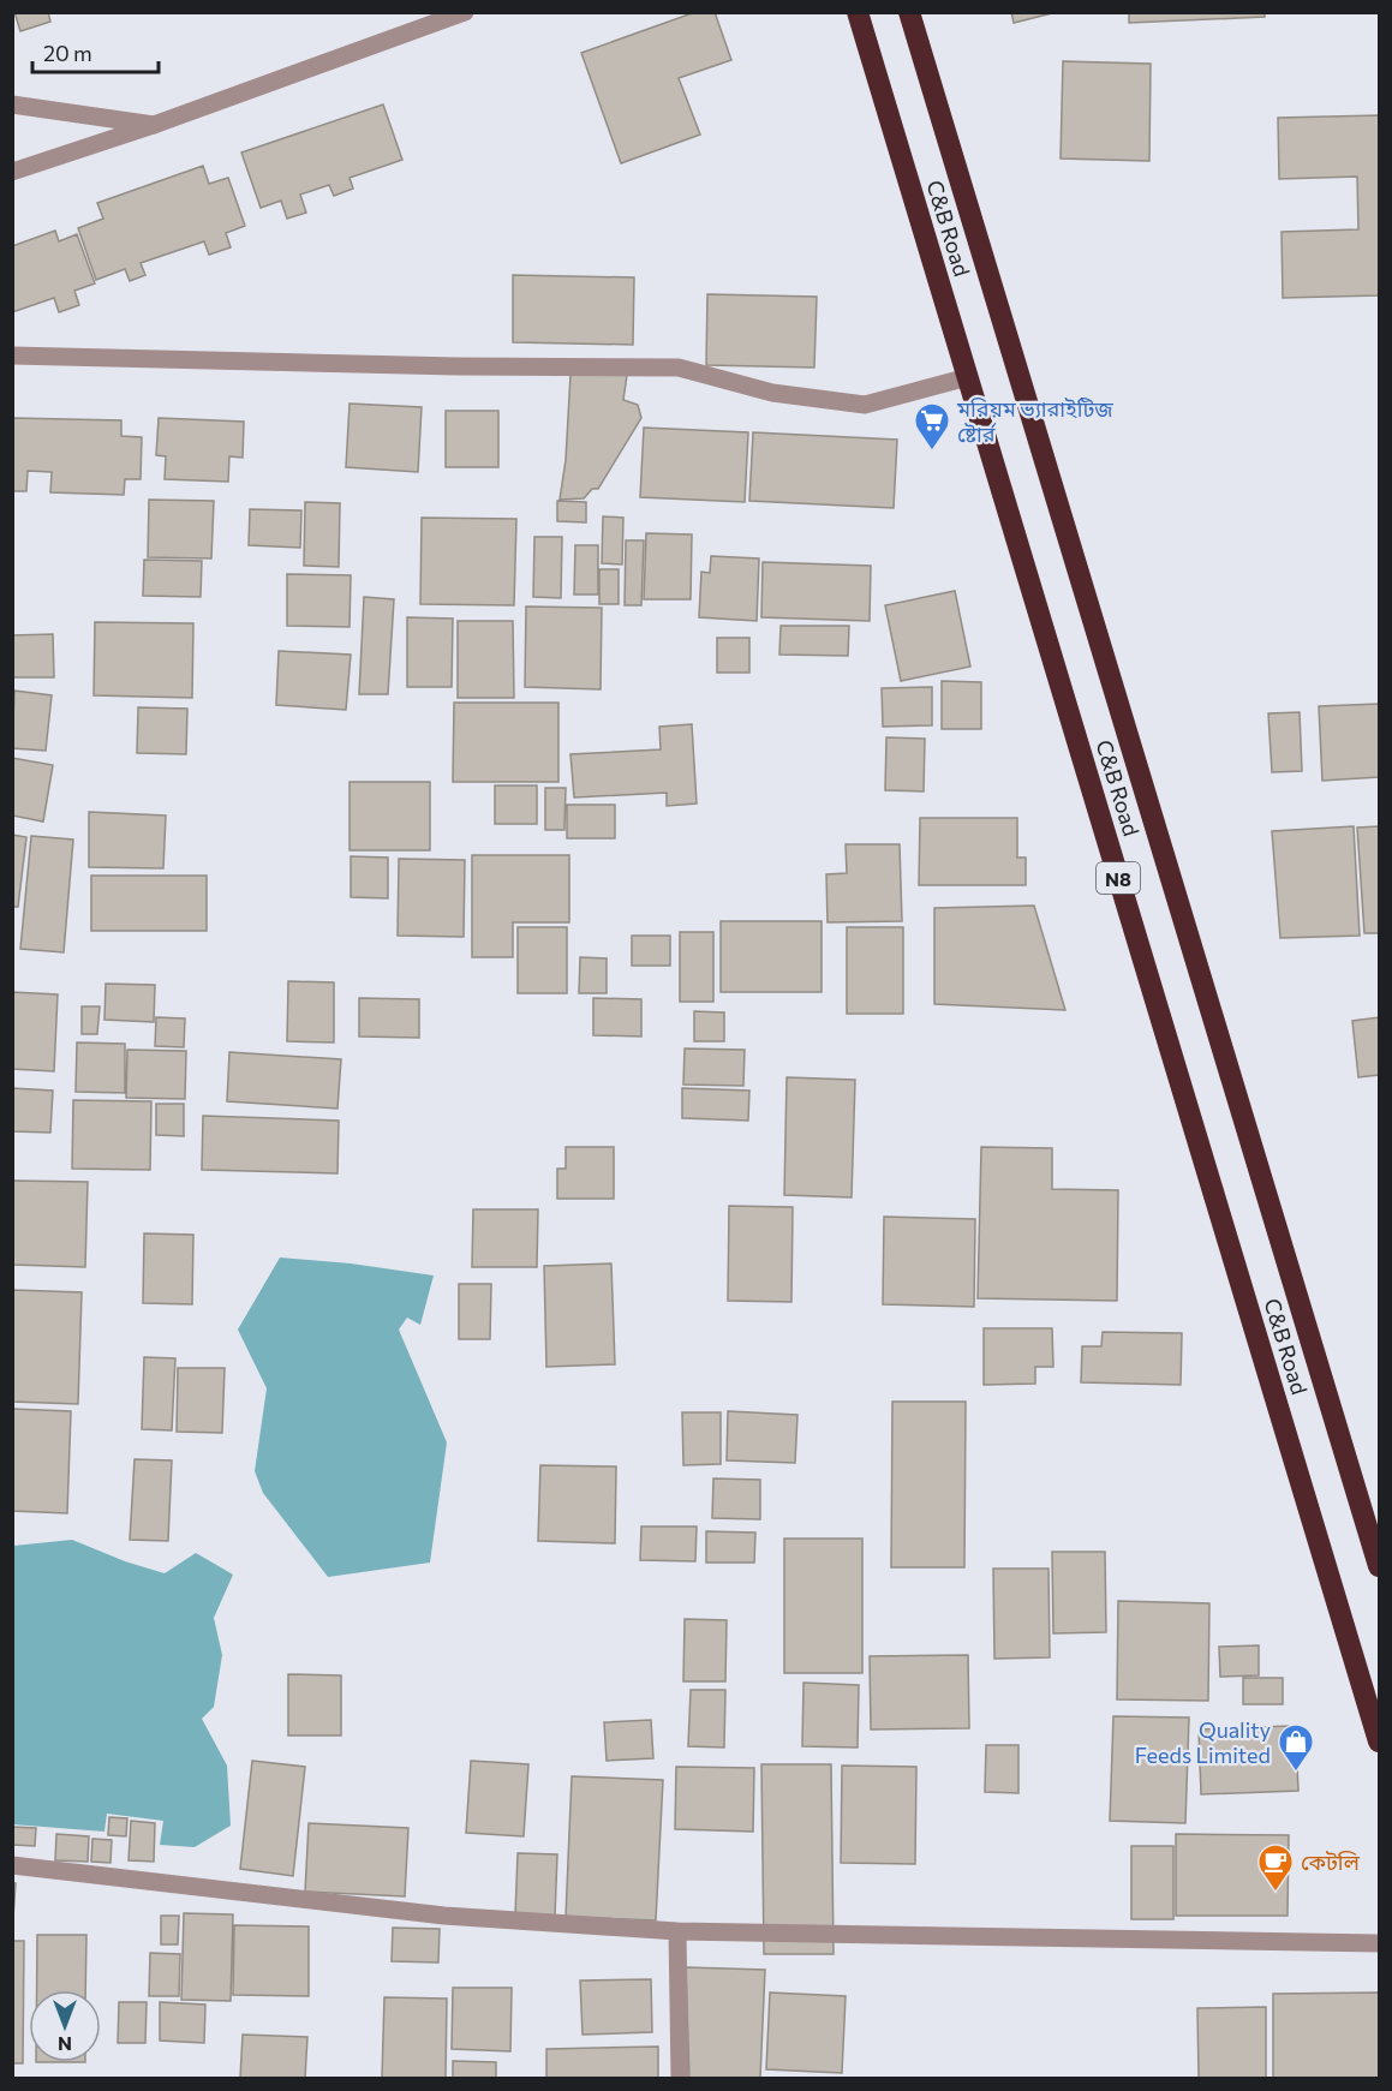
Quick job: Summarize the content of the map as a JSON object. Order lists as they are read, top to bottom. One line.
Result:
{"streets":{"highway":["C&B Road","N8"]},"places":{"supermarket":["মরিয়ম ভ্যারাইটিজ ষ্টোর্র"],"shop":["Quality Feeds Limited"],"cafe":["কেটলি"]},"scale_bar":"20 m","north":"bottom"}
